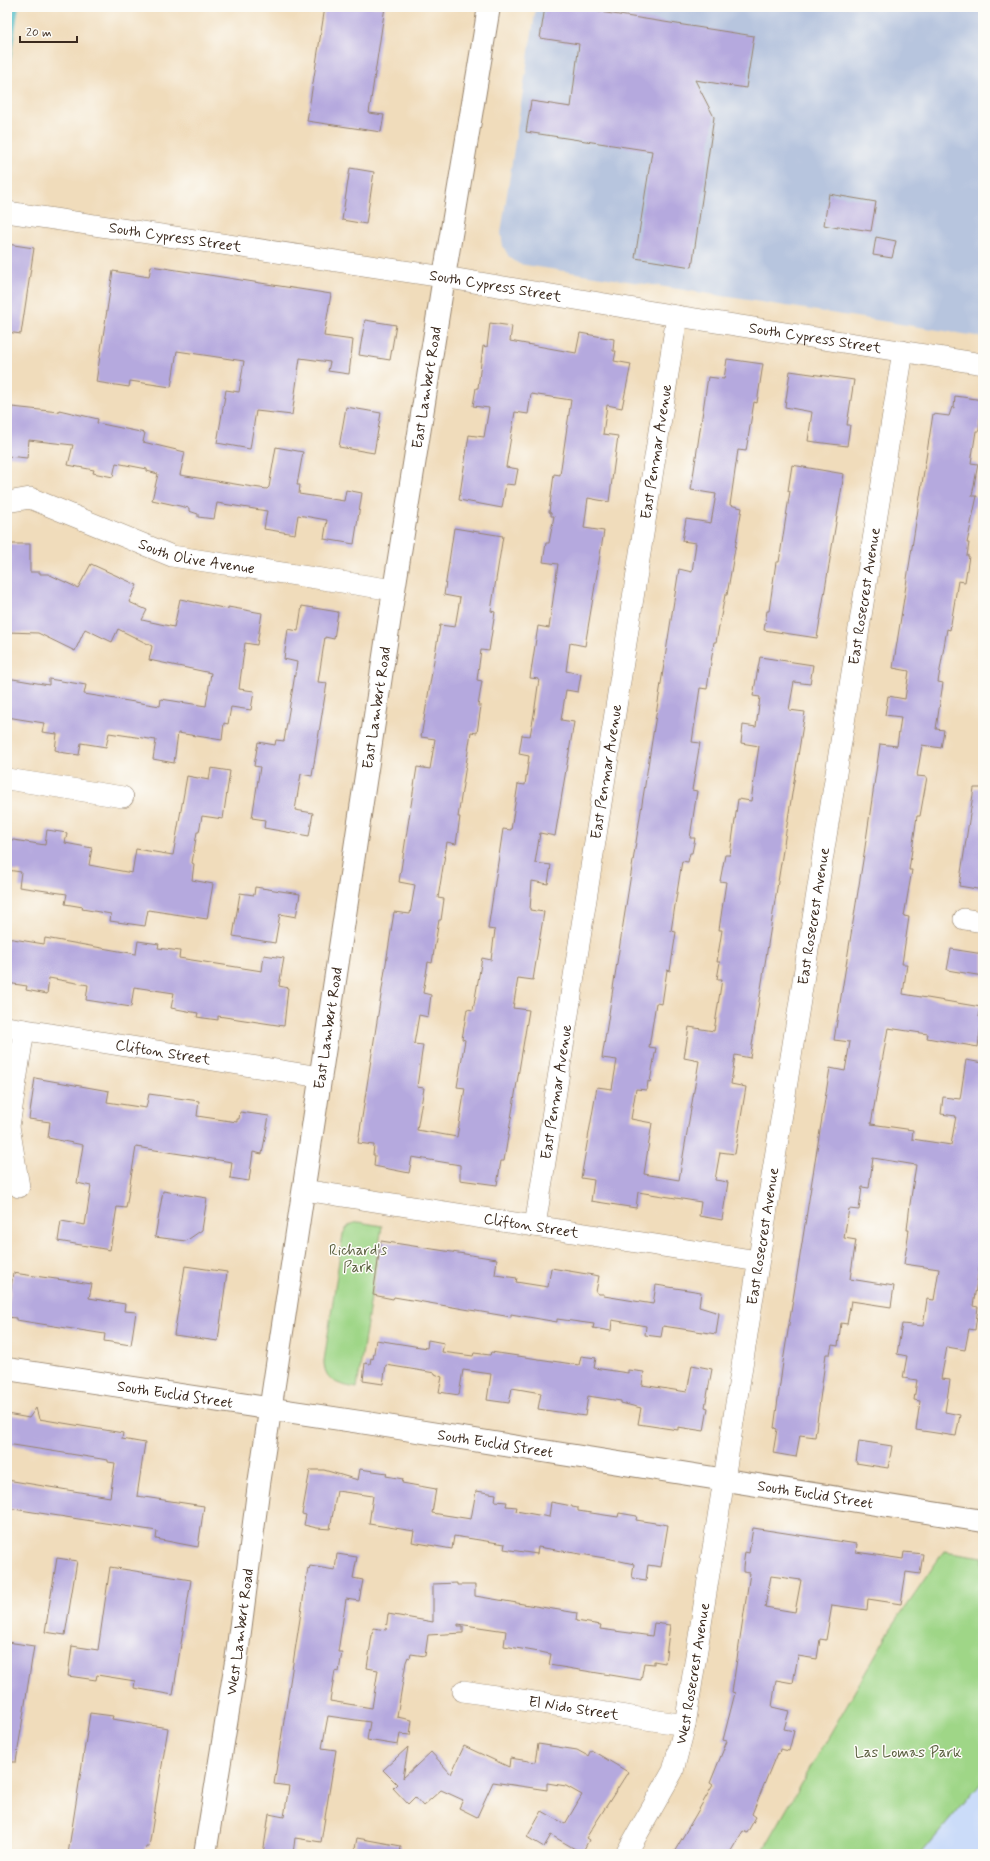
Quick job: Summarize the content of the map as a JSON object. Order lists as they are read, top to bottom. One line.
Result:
{"streets":{"main road":["East Lambert Road","South Euclid Street","West Lambert Road"],"street":["South Cypress Street","East Penmar Avenue","South Olive Avenue","East Rosecrest Avenue","Clifton Street","West Rosecrest Avenue","El Nido Street"]},"crossings":[["South Cypress Street","East Lambert Road"],["South Cypress Street","East Penmar Avenue"],["South Cypress Street","East Rosecrest Avenue"],["East Lambert Road","South Olive Avenue"],["East Lambert Road","Clifton Street"],["East Lambert Road","South Euclid Street"],["East Lambert Road","West Lambert Road"],["East Penmar Avenue","Clifton Street"],["East Rosecrest Avenue","Clifton Street"],["East Rosecrest Avenue","South Euclid Street"],["East Rosecrest Avenue","West Rosecrest Avenue"],["South Euclid Street","West Lambert Road"],["South Euclid Street","West Rosecrest Avenue"],["West Rosecrest Avenue","El Nido Street"]],"parks":["Richard's Park","Las Lomas Park"],"scale_bar":"20 m"}
